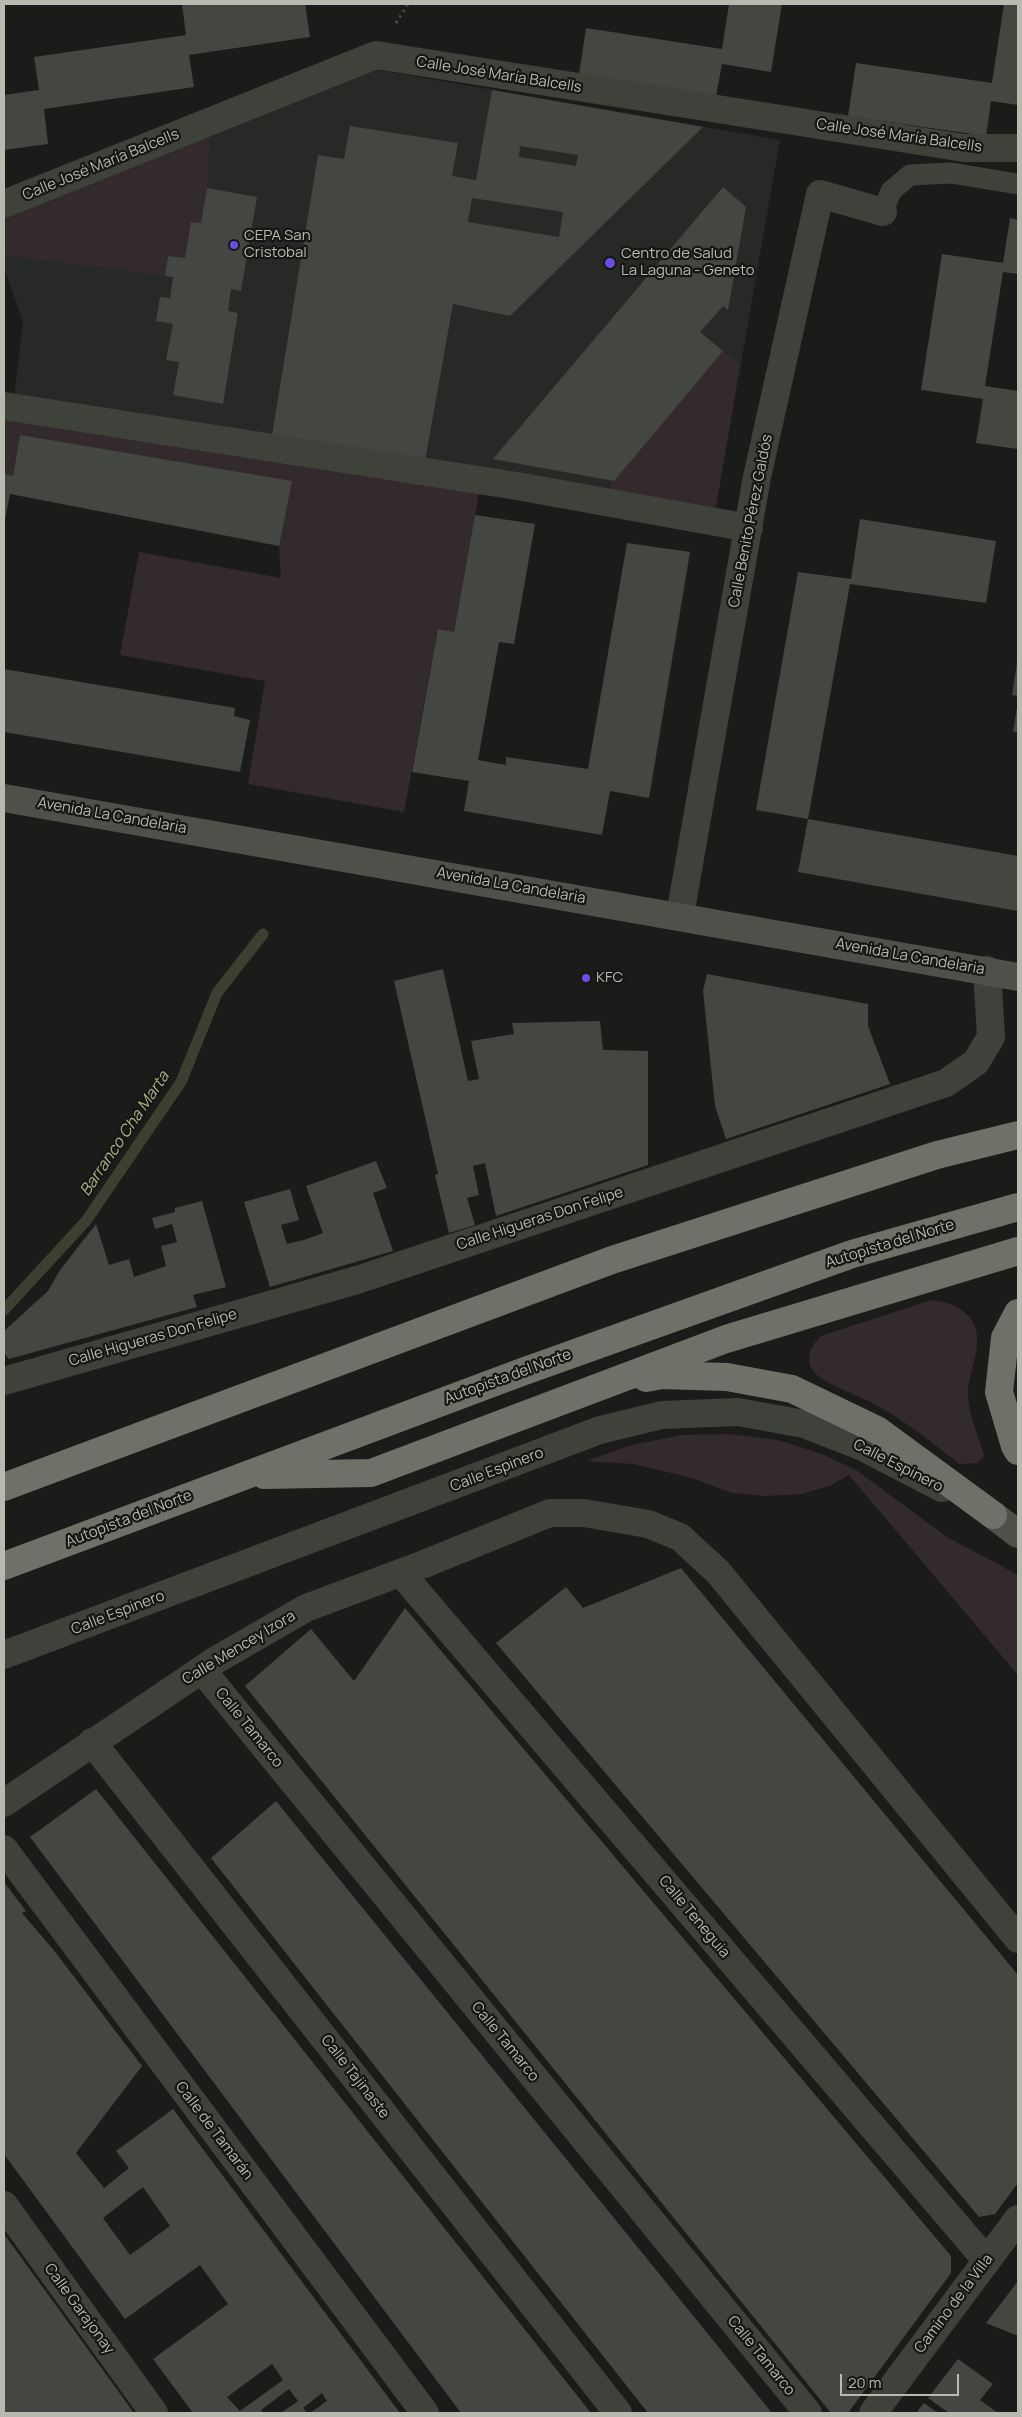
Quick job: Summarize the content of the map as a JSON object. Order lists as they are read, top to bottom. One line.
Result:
{"streets":{"highway":["Autopista del Norte"],"street":["Calle José María Balcells","Calle Benito Pérez Galdós","Avenida La Candelaria","Calle Higueras Don Felipe","Calle Espinero","Calle Mencey Izora","Calle Tamarco","Calle Teneguia","Calle Tajinaste","Calle de Tamarán","Camino de la Villa","Calle Garajonay"]},"crossings":[["Calle Benito Pérez Galdós","Avenida La Candelaria"],["Avenida La Candelaria","Calle Higueras Don Felipe"],["Calle Mencey Izora","Calle Tamarco"],["Calle Mencey Izora","Calle Teneguia"],["Calle Mencey Izora","Calle Tajinaste"],["Calle Teneguia","Camino de la Villa"]],"water":["Barranco Cha Marta"],"places":["CEPA San Cristobal","Centro de Salud La Laguna - Geneto","KFC"],"scale_bar":"20 m"}
